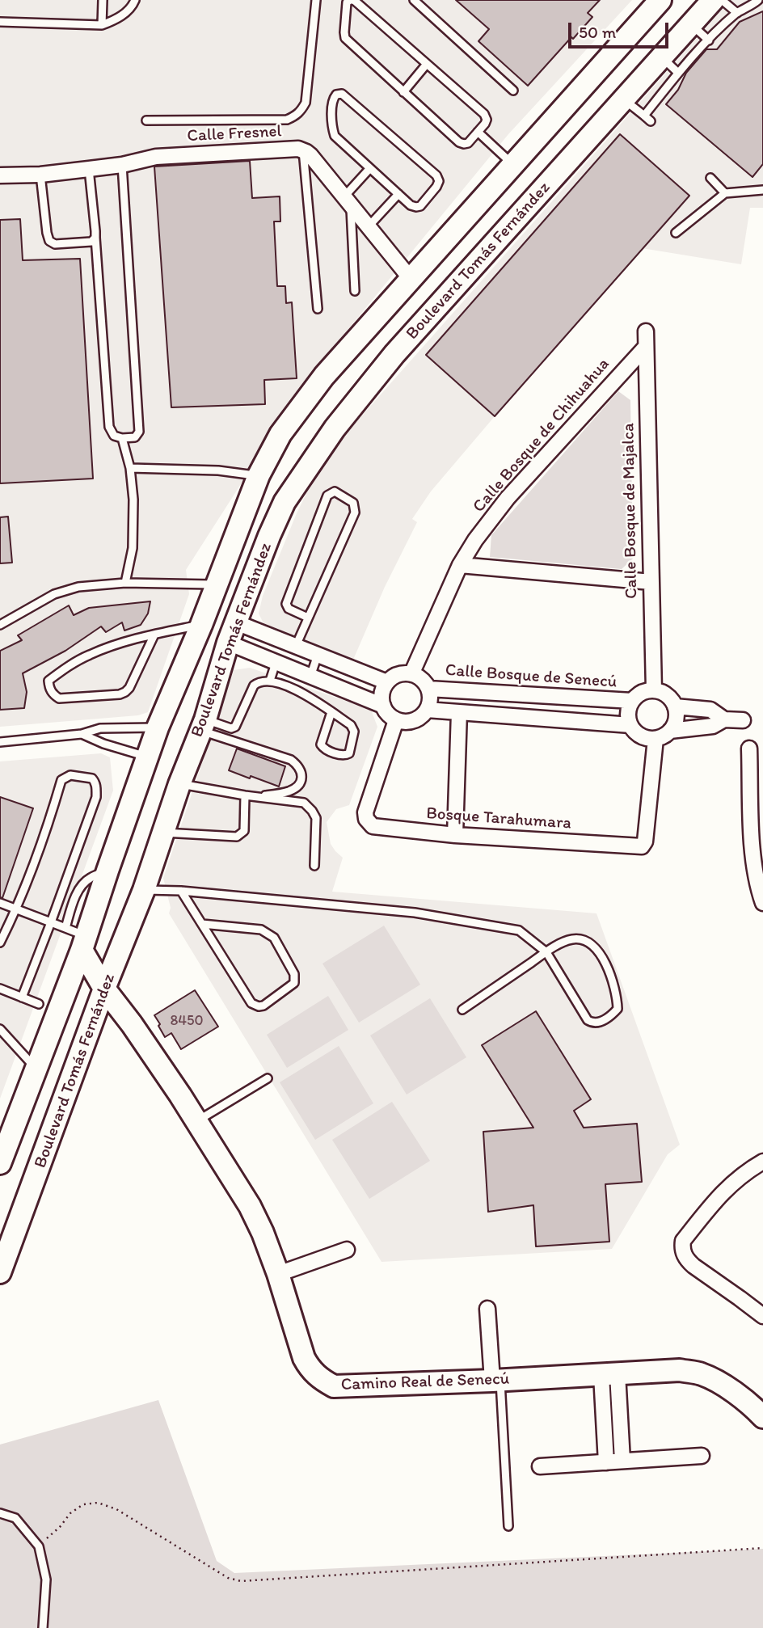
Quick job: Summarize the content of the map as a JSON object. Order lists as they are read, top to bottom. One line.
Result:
{"streets":{"main road":["Boulevard Tomás Fernández","Camino Real de Senecú"],"street":["Calle Fresnel","Calle Bosque de Chihuahua","Calle Bosque de Majalca","Calle Bosque de Senecú","Bosque Tarahumara"]},"crossings":[["Calle Fresnel","Boulevard Tomás Fernández"],["Boulevard Tomás Fernández","Camino Real de Senecú"],["Calle Bosque de Chihuahua","Calle Bosque de Majalca"],["Calle Bosque de Chihuahua","Calle Bosque de Senecú"],["Calle Bosque de Chihuahua","Bosque Tarahumara"],["Calle Bosque de Majalca","Calle Bosque de Senecú"],["Calle Bosque de Majalca","Bosque Tarahumara"],["Calle Bosque de Senecú","Bosque Tarahumara"]],"house_numbers":["8450"],"scale_bar":"50 m"}
